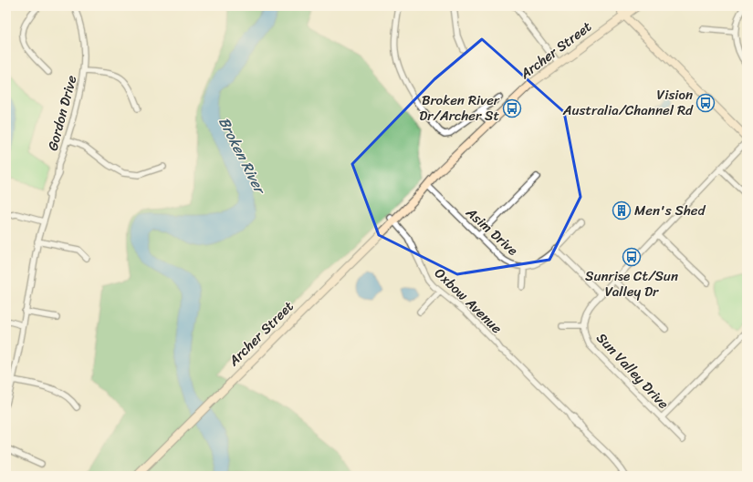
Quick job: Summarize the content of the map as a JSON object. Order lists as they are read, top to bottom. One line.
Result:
{"streets":{"main road":["Archer Street"],"street":["Gordon Drive","Asim Drive","Oxbow Avenue","Sun Valley Drive"]},"crossings":[["Archer Street","Asim Drive"],["Archer Street","Oxbow Avenue"]],"water":["Broken River"],"places":{"bus stop":["Vision Australia/Channel Rd","Broken River Dr/Archer St","Sunrise Ct/Sun Valley Dr"],"building":["Men's Shed"]}}
